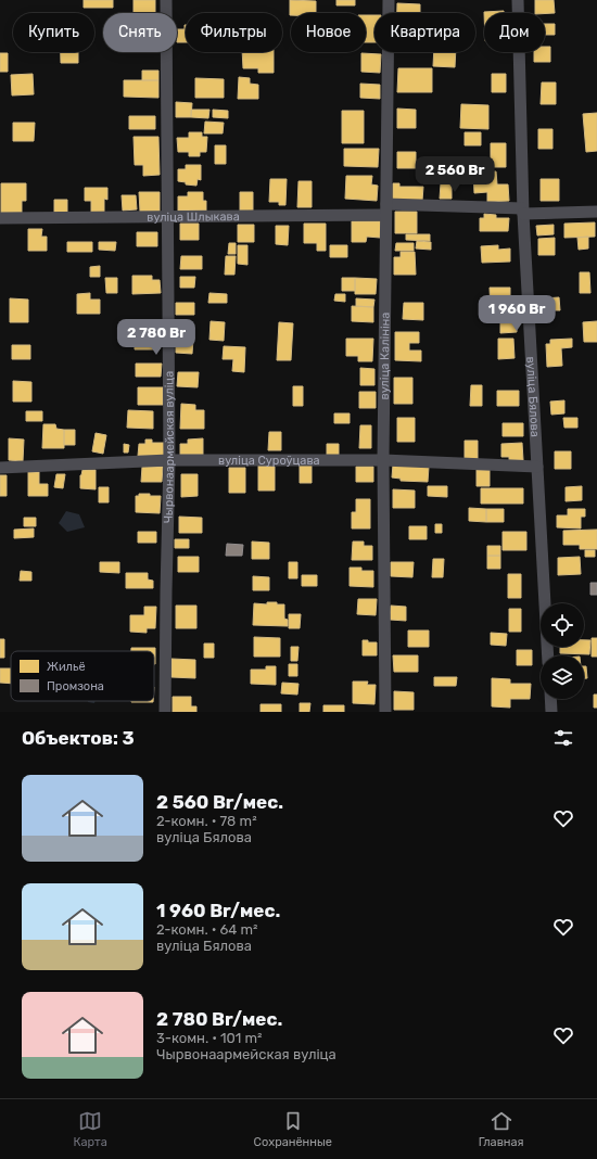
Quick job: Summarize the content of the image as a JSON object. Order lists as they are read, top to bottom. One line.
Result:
{"streets":{"street":["вуліца Шлыкава","вуліца Калініна","вуліца Бялова","Чырвонаармейская вуліца","вуліца Суроўцава"]},"crossings":[["вуліца Шлыкава","вуліца Калініна"],["вуліца Шлыкава","вуліца Бялова"],["вуліца Шлыкава","Чырвонаармейская вуліца"],["вуліца Калініна","вуліца Суроўцава"],["вуліца Бялова","вуліца Суроўцава"],["Чырвонаармейская вуліца","вуліца Суроўцава"]],"legend":["Жильё","Промзона"],"page":{"chip":["Купить","Снять","Фильтры","Новое","Квартира","Дом"],"price":["2 560 Br","1 960 Br","2 780 Br"],"heading":"Объектов: 3","list":[{"name":"2 560 Br/мес.","note":"2-комн. · 78 m² · вуліца Бялова"},{"name":"1 960 Br/мес.","note":"2-комн. · 64 m² · вуліца Бялова"},{"name":"2 780 Br/мес.","note":"3-комн. · 101 m² · Чырвонаармейская вуліца"}],"tabs":["Карта","Сохранённые","Главная"]}}
